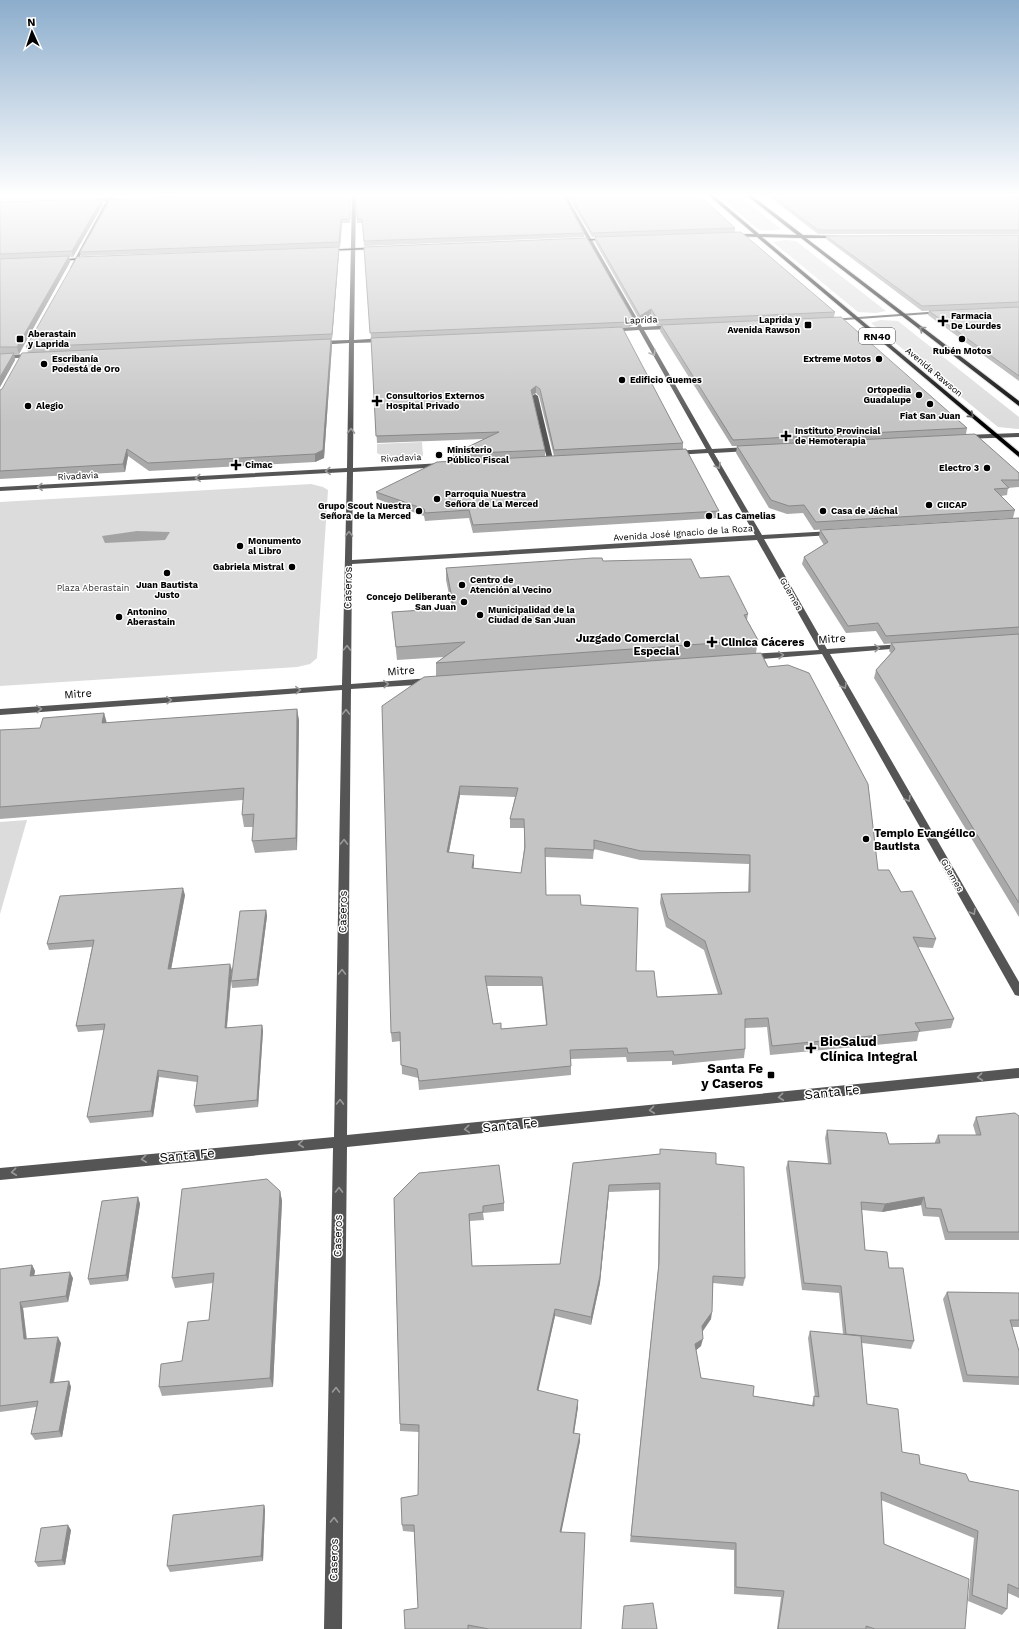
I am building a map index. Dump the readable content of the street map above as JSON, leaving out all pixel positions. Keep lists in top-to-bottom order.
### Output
{
  "streets": {
    "main road": ["RN40", "Avenida Rawson"],
    "street": [
      "Laprida",
      "Rivadavia",
      "Avenida José Ignacio de la Roza",
      "Caseros",
      "Güemes",
      "Mitre",
      "Santa Fe"
    ]
  },
  "crossings": [
    ["Laprida", "Güemes"],
    ["Rivadavia", "Caseros"],
    ["Avenida José Ignacio de la Roza", "Caseros"],
    ["Avenida José Ignacio de la Roza", "Güemes"],
    ["Caseros", "Mitre"],
    ["Caseros", "Santa Fe"],
    ["Güemes", "Mitre"]
  ],
  "one_way": [
    "Rivadavia",
    "Caseros",
    "Güemes",
    "Mitre",
    "Santa Fe"
  ],
  "parks": ["Plaza Aberastain"],
  "places": {
    "health": [
      "Farmacia De Lourdes",
      "Consultorios Externos Hospital Privado",
      "Instituto Provincial de Hemoterapia",
      "Cimac",
      "Clinica Cáceres",
      "BioSalud Clínica Integral"
    ],
    "transit": ["Laprida y Avenida Rawson", "Aberastain y Laprida", "Santa Fe y Caseros"],
    "other": [
      "Rubén Motos",
      "Extreme Motos",
      "Escribanía Podestá de Oro",
      "Edificio Guemes",
      "Ortopedia Guadalupe",
      "Fiat San Juan",
      "Alegio",
      "Ministerio Público Fiscal",
      "Electro 3",
      "Parroquia Nuestra Señora de La Merced",
      "CIICAP",
      "Grupo Scout Nuestra Señora de la Merced",
      "Casa de Jáchal",
      "Las Camelias",
      "Monumento al Libro",
      "Gabriela Mistral",
      "Juan Bautista Justo",
      "Centro de Atención al Vecino",
      "Concejo Deliberante San Juan",
      "Municipalidad de la Ciudad de San Juan",
      "Antonino Aberastain",
      "Juzgado Comercial Especial",
      "Templo Evangélico Bautista"
    ]
  },
  "north": "top"
}
